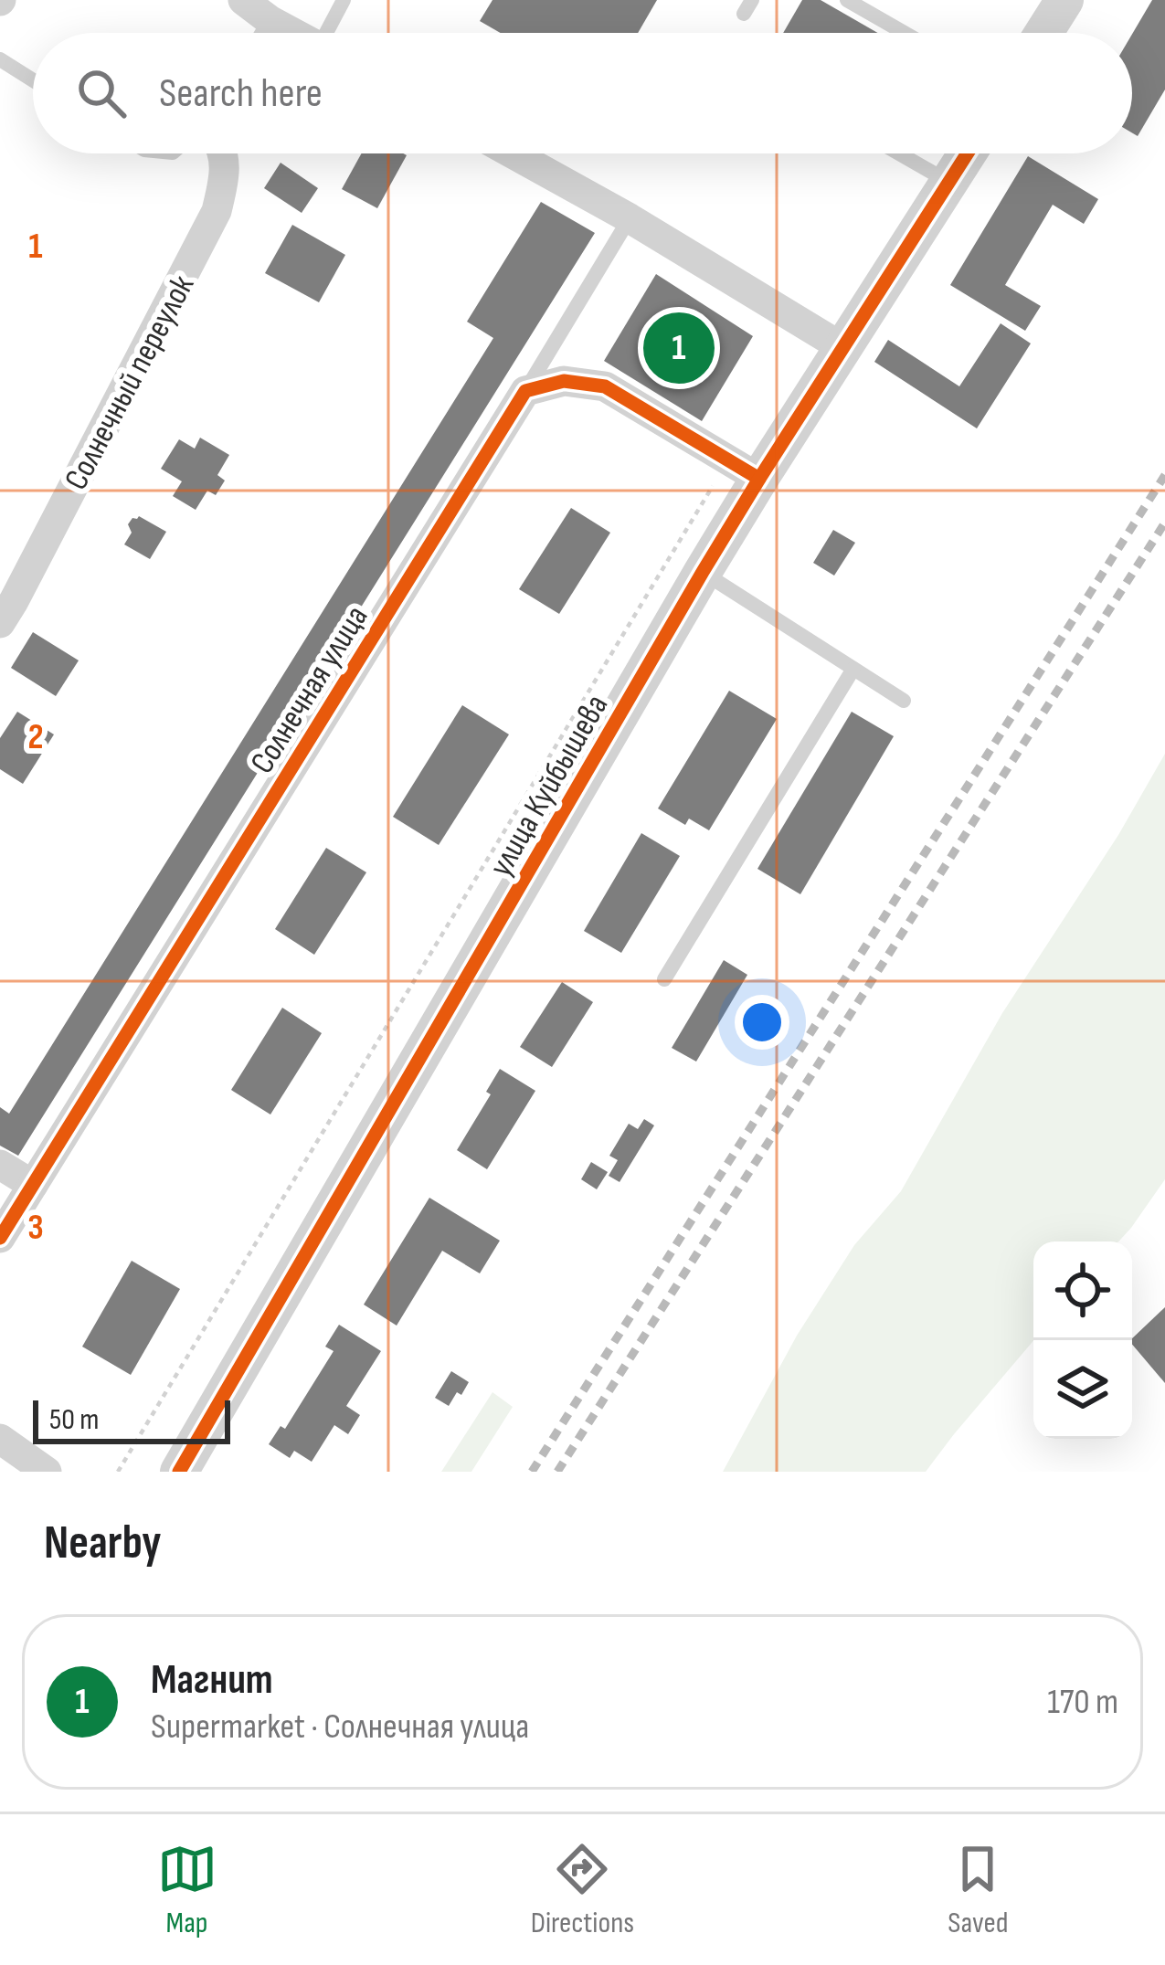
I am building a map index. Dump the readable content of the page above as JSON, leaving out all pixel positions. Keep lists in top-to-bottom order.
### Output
{
  "streets": {
    "street": ["Солнечный переулок", "Солнечная улица", "улица Куйбышева"]
  },
  "scale_bar": "50 m",
  "page": {
    "search": "Search here",
    "pins": "1",
    "scale": "50 m",
    "heading": "Nearby",
    "list": [
      {
        "mark": "1",
        "name": "Магнит",
        "note": "Supermarket · Солнечная улица",
        "value": "170 m"
      }
    ],
    "nav": ["Map", "Directions", "Saved"]
  },
  "grid": {
    "rows": ["1", "2", "3"]
  }
}
